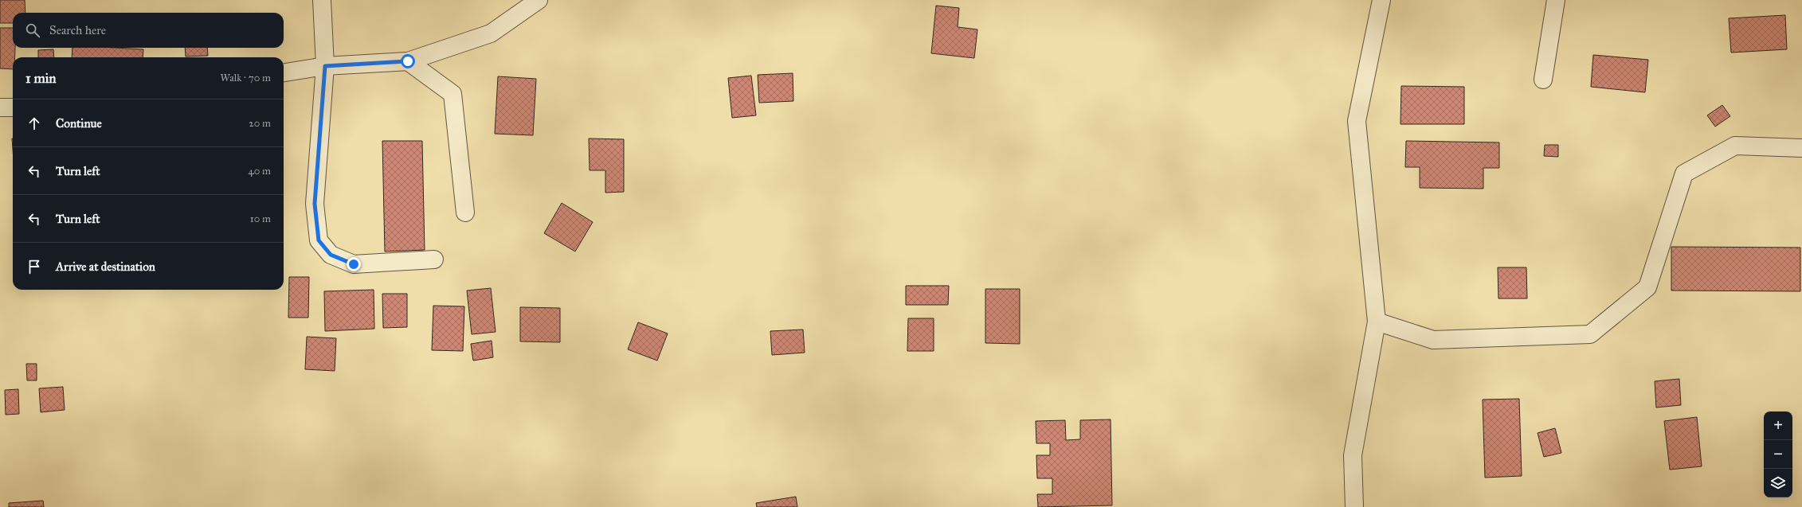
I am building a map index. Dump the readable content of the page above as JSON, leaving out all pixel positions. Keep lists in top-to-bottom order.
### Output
{
  "page": {
    "search": "Search here",
    "heading": ["1 min", "Walk · 70 m"],
    "list": [
      ["Continue", "20 m"],
      ["Turn left", "40 m"],
      ["Turn left", "10 m"],
      "Arrive at destination"
    ],
    "map_buttons": ["+", "−"]
  }
}
